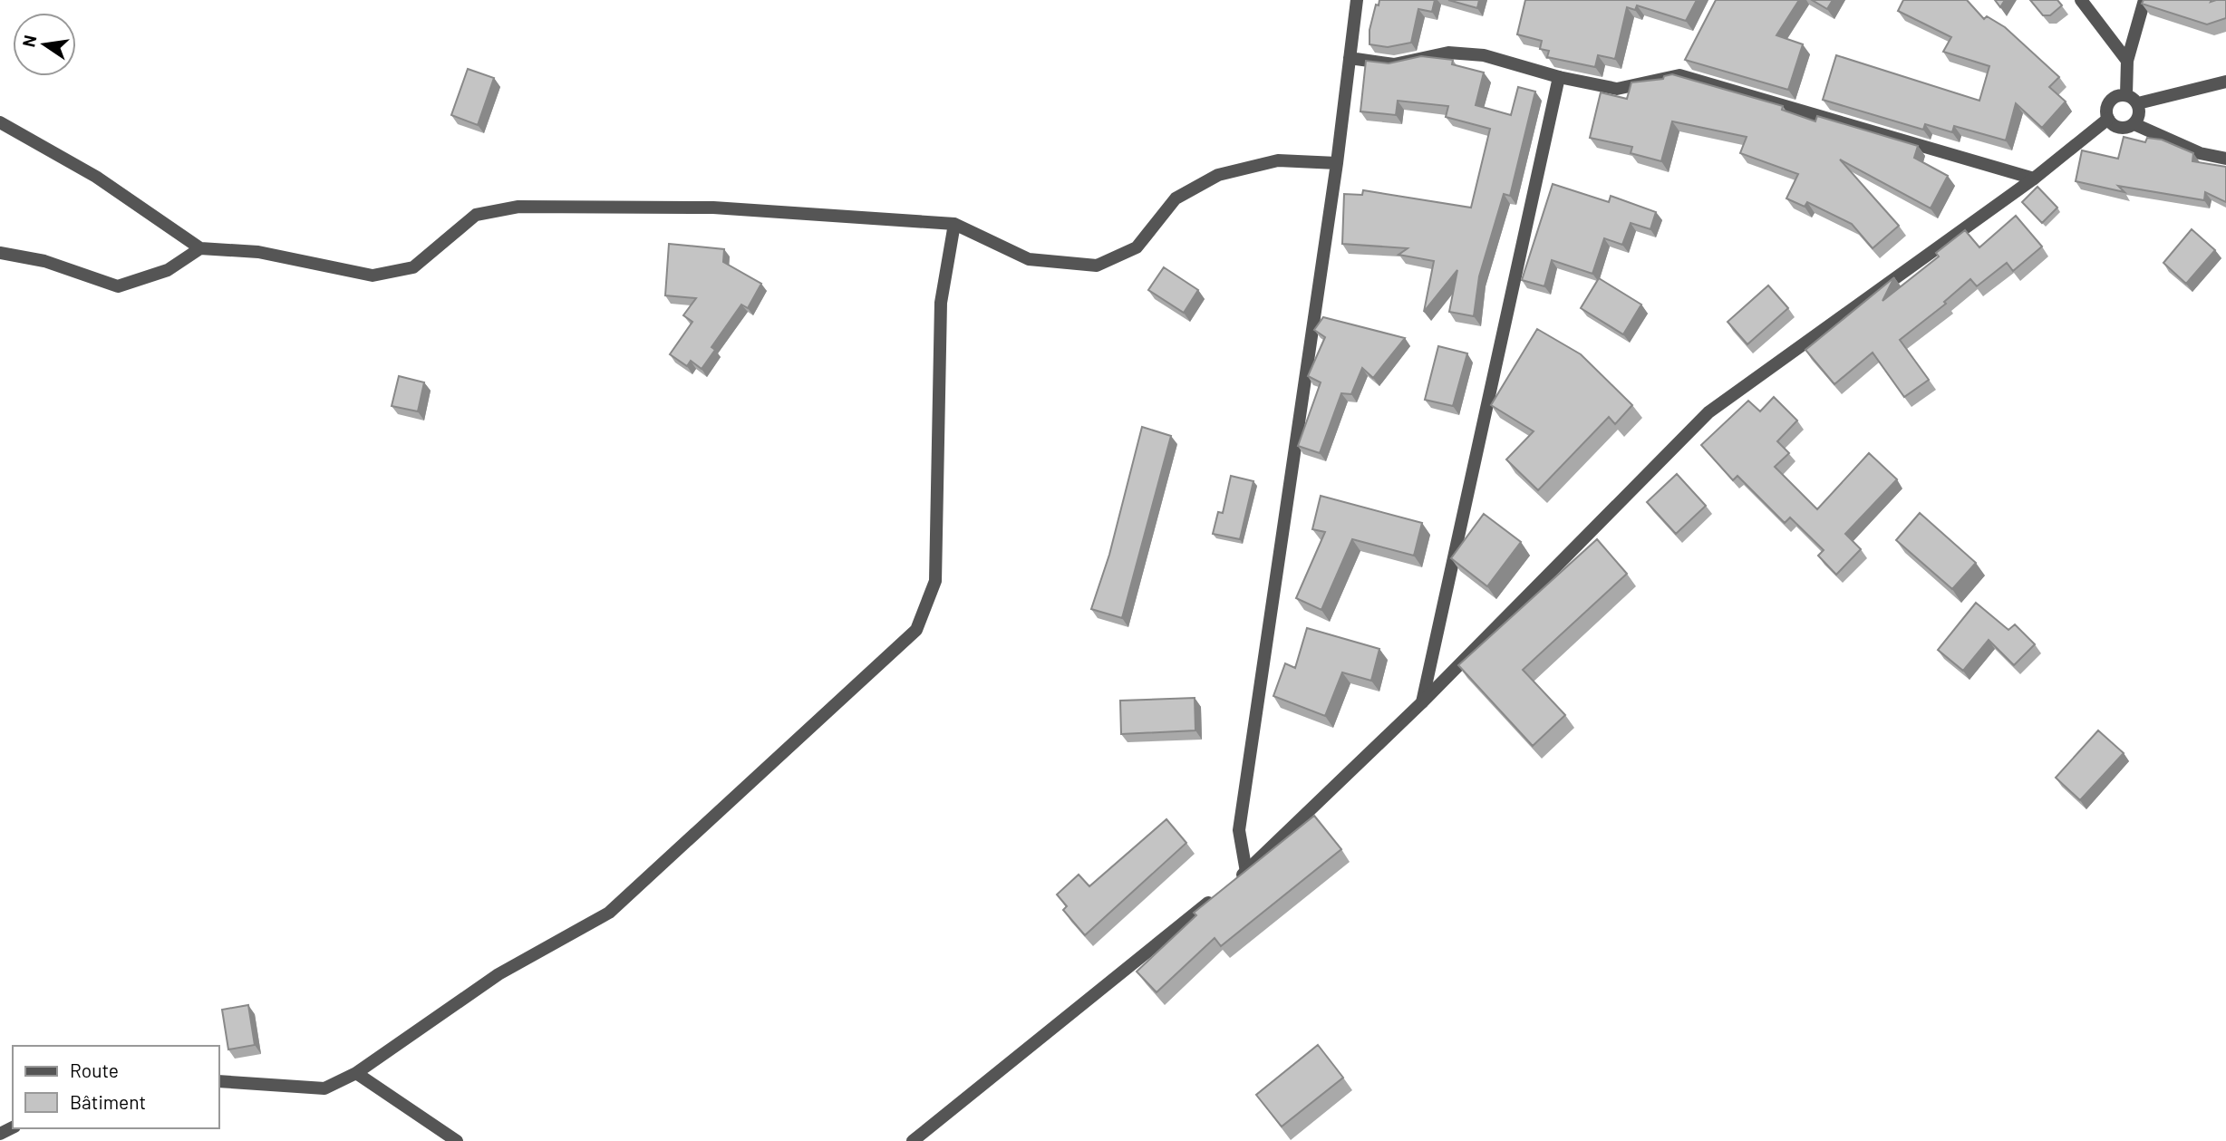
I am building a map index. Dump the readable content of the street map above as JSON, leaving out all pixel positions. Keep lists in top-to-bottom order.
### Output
{
  "legend": ["Route", "Bâtiment"],
  "north": "left"
}
